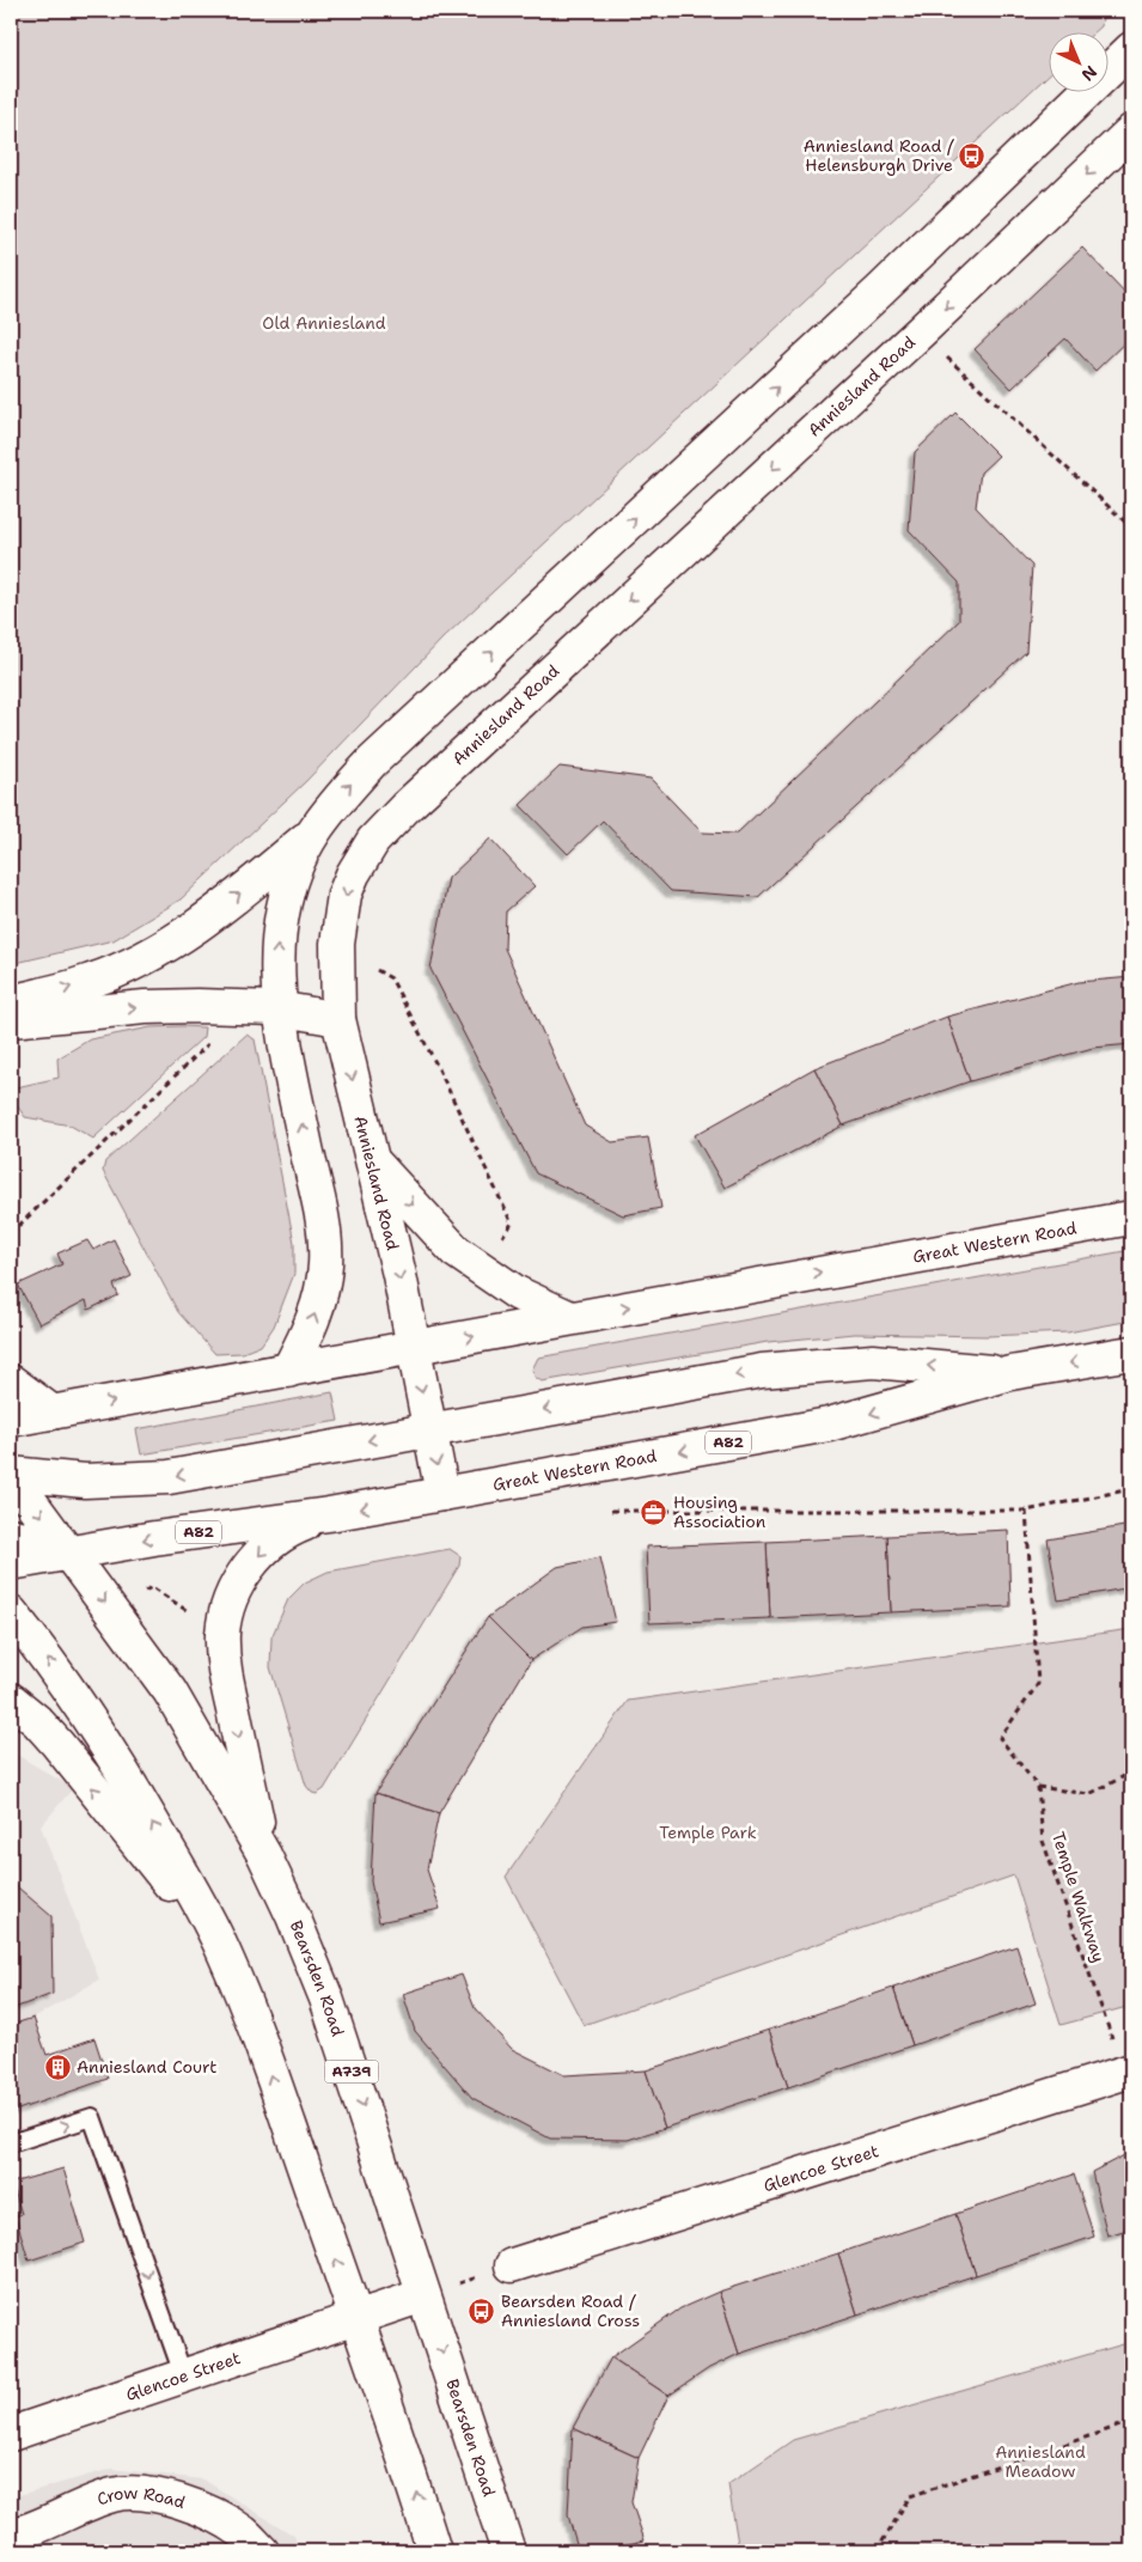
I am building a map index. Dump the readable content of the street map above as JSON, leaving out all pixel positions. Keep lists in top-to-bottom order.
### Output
{
  "streets": {
    "main road": [
      "Anniesland Road",
      "Great Western Road",
      "A82",
      "Bearsden Road",
      "A739",
      "Glencoe Street",
      "Crow Road"
    ],
    "path": ["Temple Walkway"]
  },
  "crossings": [
    ["Anniesland Road", "Great Western Road"],
    ["Great Western Road", "Bearsden Road"],
    ["Great Western Road", "A739"],
    ["Temple Walkway", "Glencoe Street"],
    ["Bearsden Road", "A739"],
    ["Bearsden Road", "Glencoe Street"]
  ],
  "parks": ["Old Anniesland", "Temple Park", "Anniesland Meadow"],
  "places": {
    "bus stop": ["Anniesland Road / Helensburgh Drive", "Bearsden Road / Anniesland Cross"],
    "office": ["Housing Association"],
    "building": ["Anniesland Court"]
  },
  "north": "bottom right"
}
